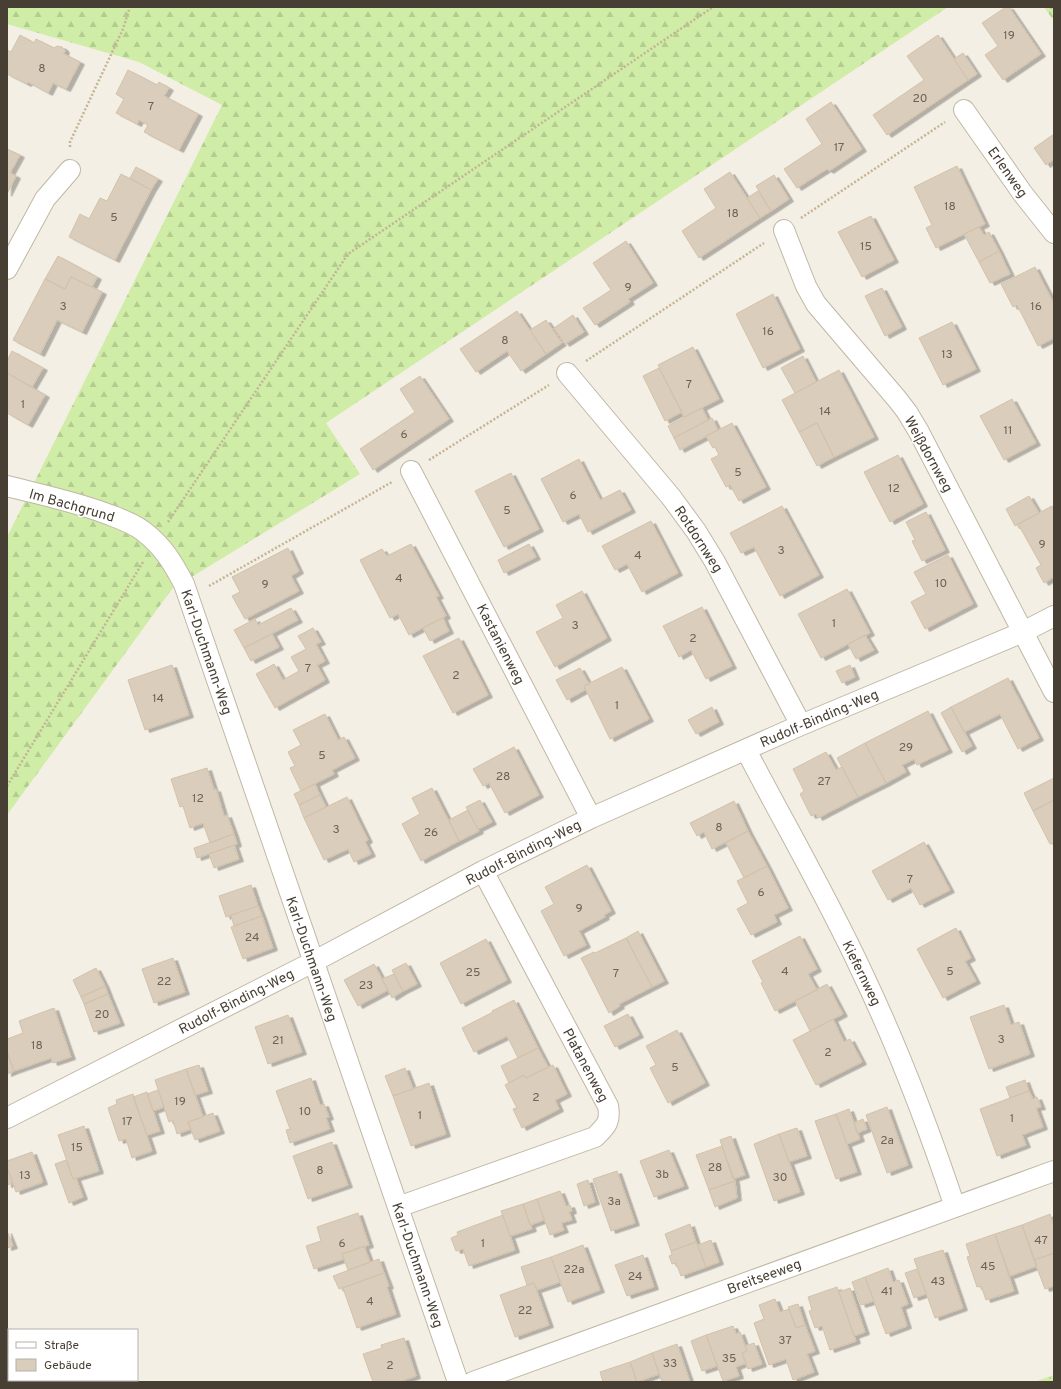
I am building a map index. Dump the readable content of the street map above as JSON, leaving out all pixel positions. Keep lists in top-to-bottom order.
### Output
{
  "streets": {
    "street": [
      "Erlenweg",
      "Weißdornweg",
      "Im Bachgrund",
      "Rotdornweg",
      "Kastanienweg",
      "Karl-Duchmann-Weg",
      "Rudolf-Binding-Weg",
      "Kiefernweg",
      "Platanenweg",
      "Breitseeweg"
    ]
  },
  "crossings": [
    ["Weißdornweg", "Rudolf-Binding-Weg"],
    ["Im Bachgrund", "Karl-Duchmann-Weg"],
    ["Rotdornweg", "Rudolf-Binding-Weg"],
    ["Kastanienweg", "Rudolf-Binding-Weg"],
    ["Karl-Duchmann-Weg", "Rudolf-Binding-Weg"],
    ["Karl-Duchmann-Weg", "Platanenweg"],
    ["Rudolf-Binding-Weg", "Kiefernweg"],
    ["Rudolf-Binding-Weg", "Platanenweg"],
    ["Kiefernweg", "Breitseeweg"]
  ],
  "house_numbers": [
    "19",
    "8",
    "20",
    "7",
    "17",
    "18",
    "18",
    "5",
    "15",
    "9",
    "3",
    "16",
    "16",
    "8",
    "13",
    "7",
    "1",
    "14",
    "11",
    "6",
    "5",
    "12",
    "6",
    "5",
    "9",
    "3",
    "4",
    "4",
    "10",
    "9",
    "1",
    "3",
    "2",
    "7",
    "2",
    "14",
    "1",
    "29",
    "5",
    "28",
    "27",
    "12",
    "8",
    "3",
    "26",
    "7",
    "6",
    "9",
    "24",
    "4",
    "5",
    "25",
    "7",
    "22",
    "23",
    "20",
    "3",
    "21",
    "18",
    "2",
    "5",
    "2",
    "19",
    "10",
    "1",
    "1",
    "17",
    "2a",
    "15",
    "28",
    "8",
    "3b",
    "13",
    "30",
    "3a",
    "47",
    "6",
    "1",
    "45",
    "22a",
    "24",
    "43",
    "41",
    "4",
    "22",
    "37",
    "35",
    "33",
    "2"
  ],
  "legend": ["Straße", "Gebäude"]
}
